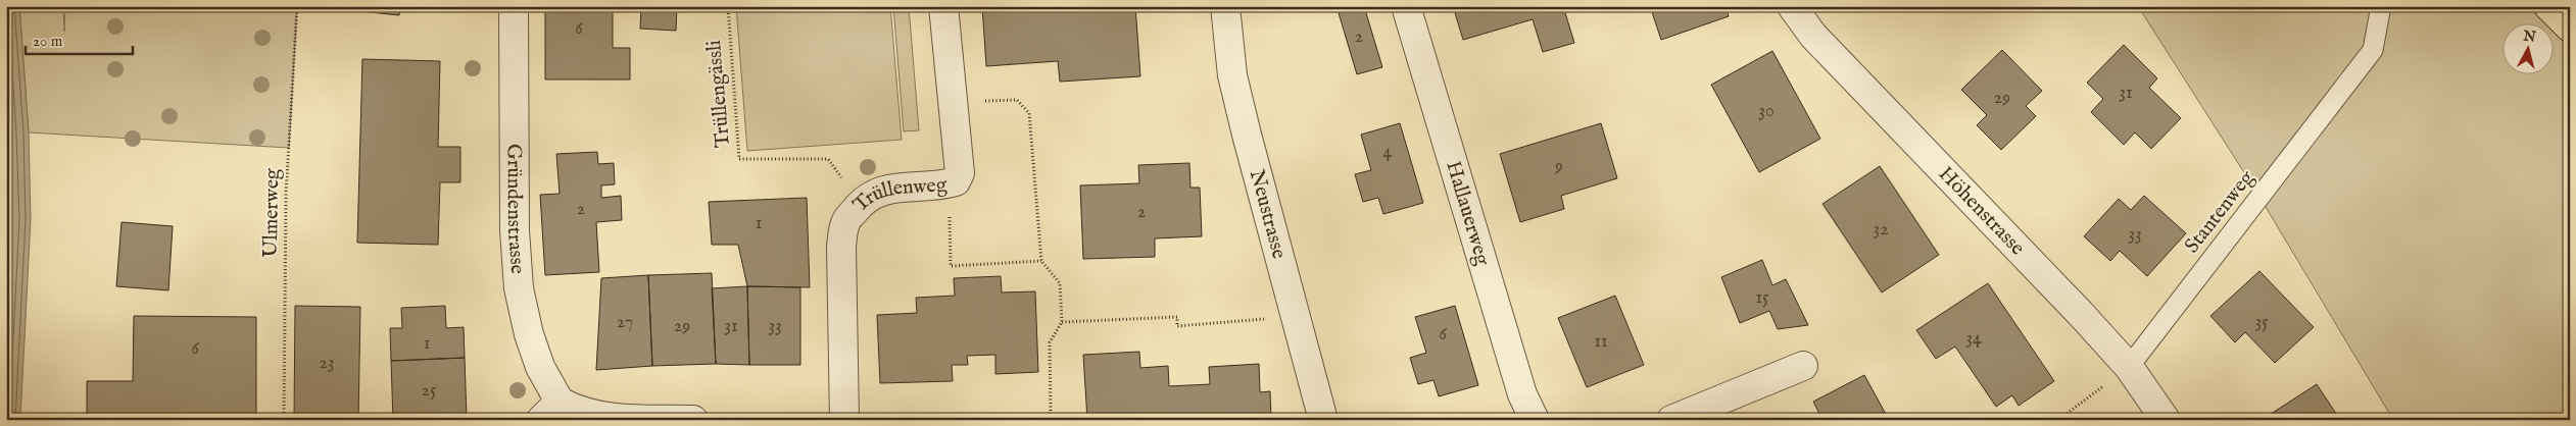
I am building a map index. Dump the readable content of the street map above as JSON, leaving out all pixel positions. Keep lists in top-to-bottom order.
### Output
{
  "streets": {
    "street": [
      "Trüllenweg",
      "Gründenstrasse",
      "Höhenstrasse",
      "Neustrasse",
      "Hallauerweg"
    ],
    "lane": ["Stantenweg"],
    "path": ["Trüllengässli", "Ulmerweg"]
  },
  "crossings": [
    ["Trüllengässli", "Trüllenweg"],
    ["Höhenstrasse", "Stantenweg"]
  ],
  "house_numbers": [
    "6",
    "2",
    "31",
    "29",
    "30",
    "4",
    "9",
    "2",
    "2",
    "1",
    "32",
    "33",
    "15",
    "27",
    "35",
    "29",
    "31",
    "33",
    "6",
    "34",
    "11",
    "1",
    "6",
    "23",
    "25"
  ],
  "scale_bar": "20 m",
  "north": "top"
}
